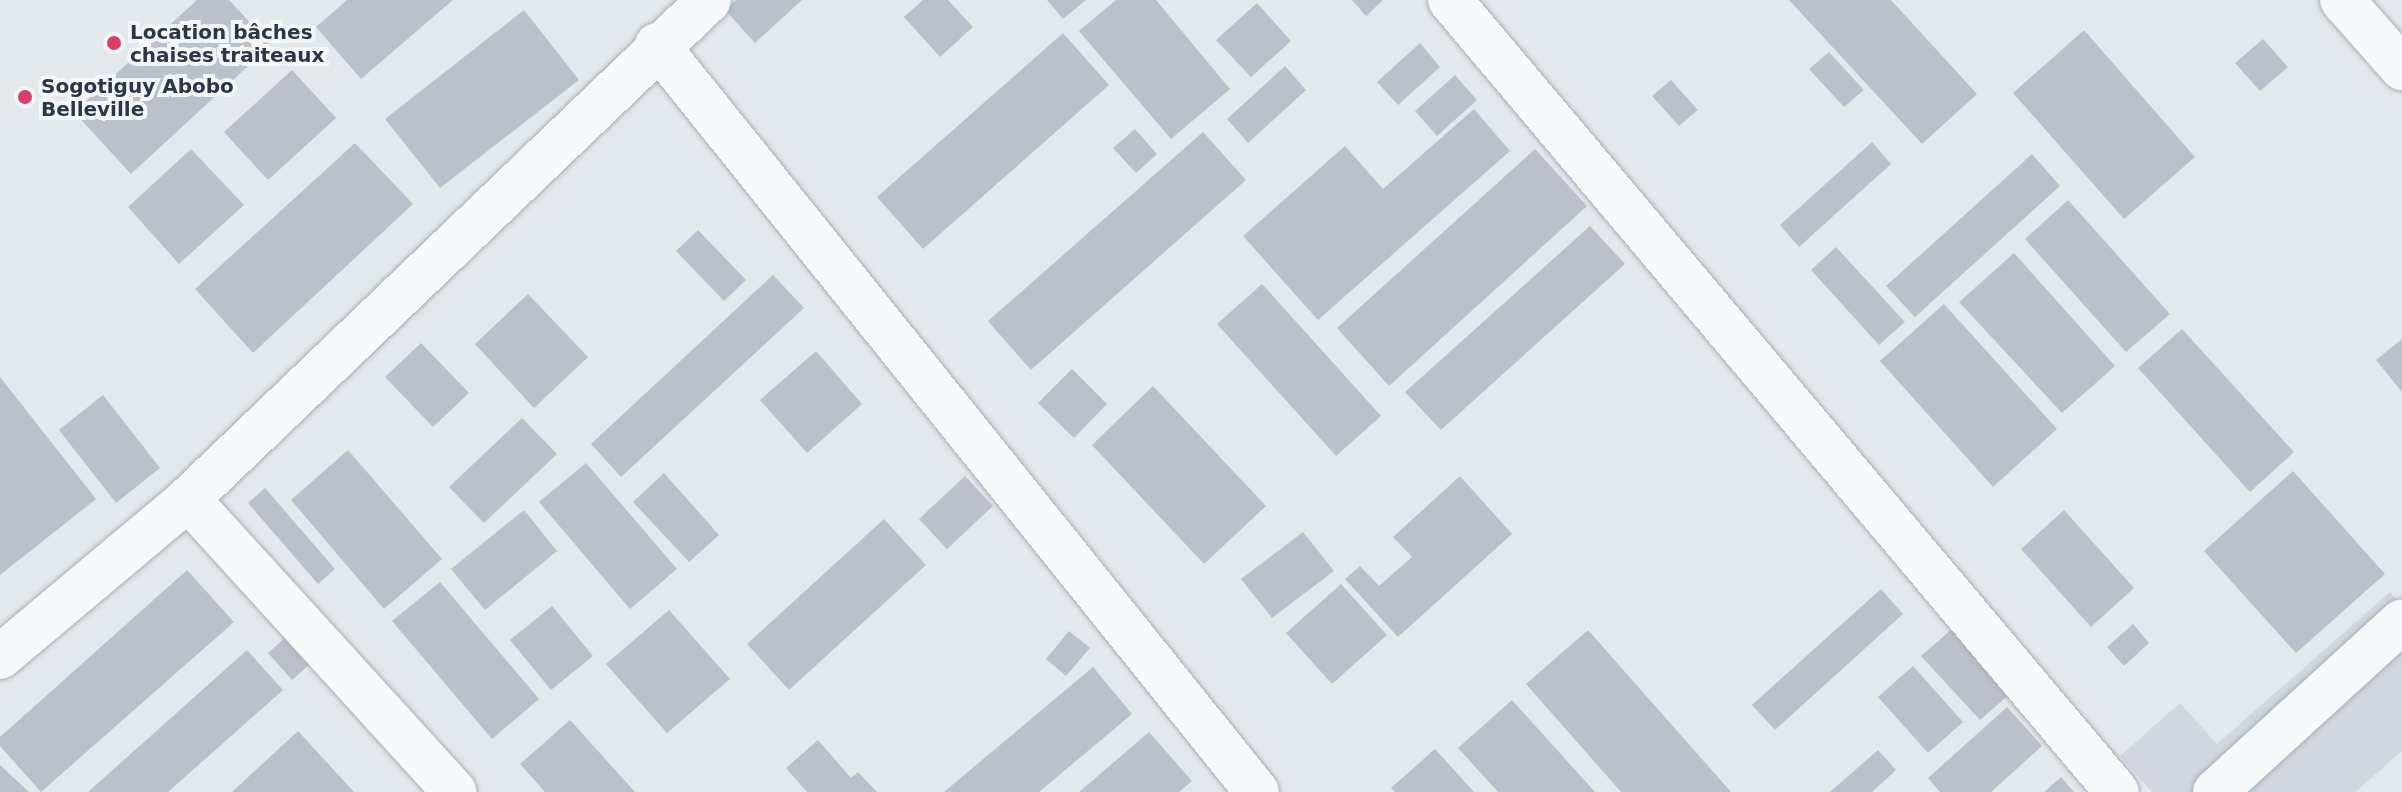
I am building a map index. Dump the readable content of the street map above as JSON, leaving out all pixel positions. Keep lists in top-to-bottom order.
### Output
{
  "places": ["Location bâches chaises traiteaux", "Sogotiguy Abobo Belleville"]
}
